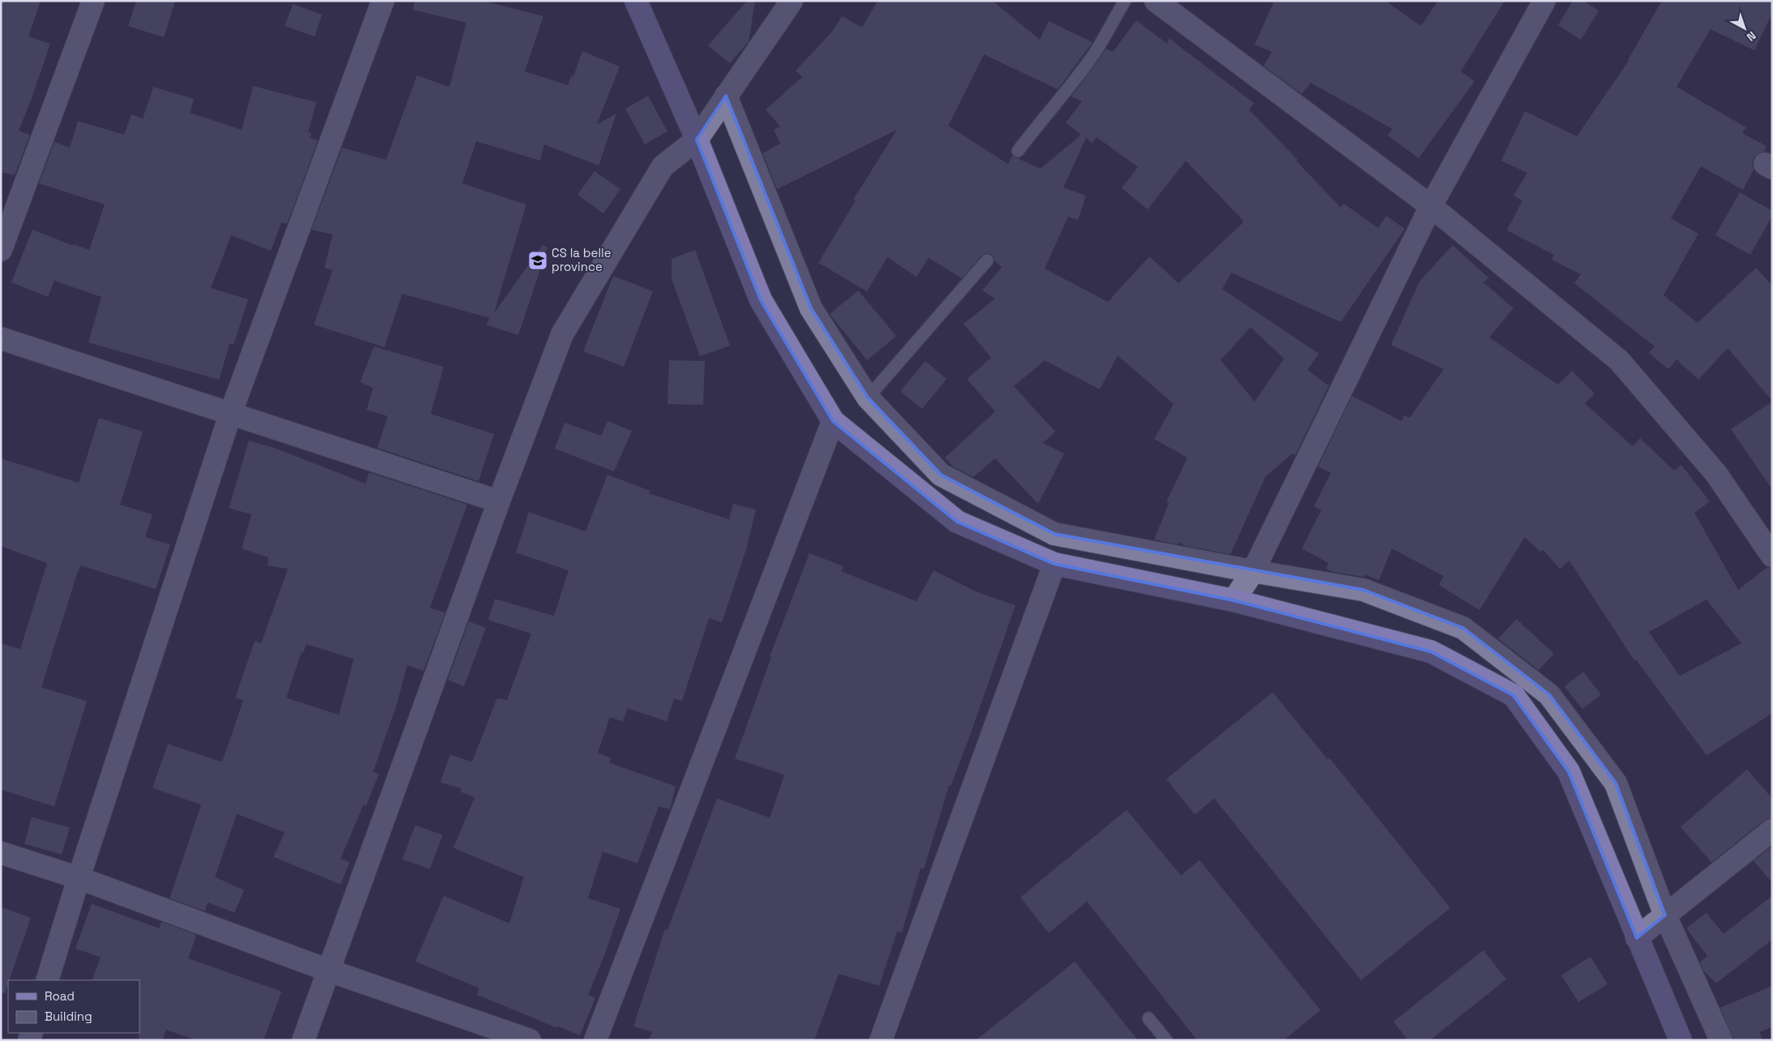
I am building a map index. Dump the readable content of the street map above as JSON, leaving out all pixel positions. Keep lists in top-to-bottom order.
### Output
{
  "places": {
    "school or university": ["CS la belle province"]
  },
  "legend": ["Road", "Building"],
  "north": "bottom right"
}
